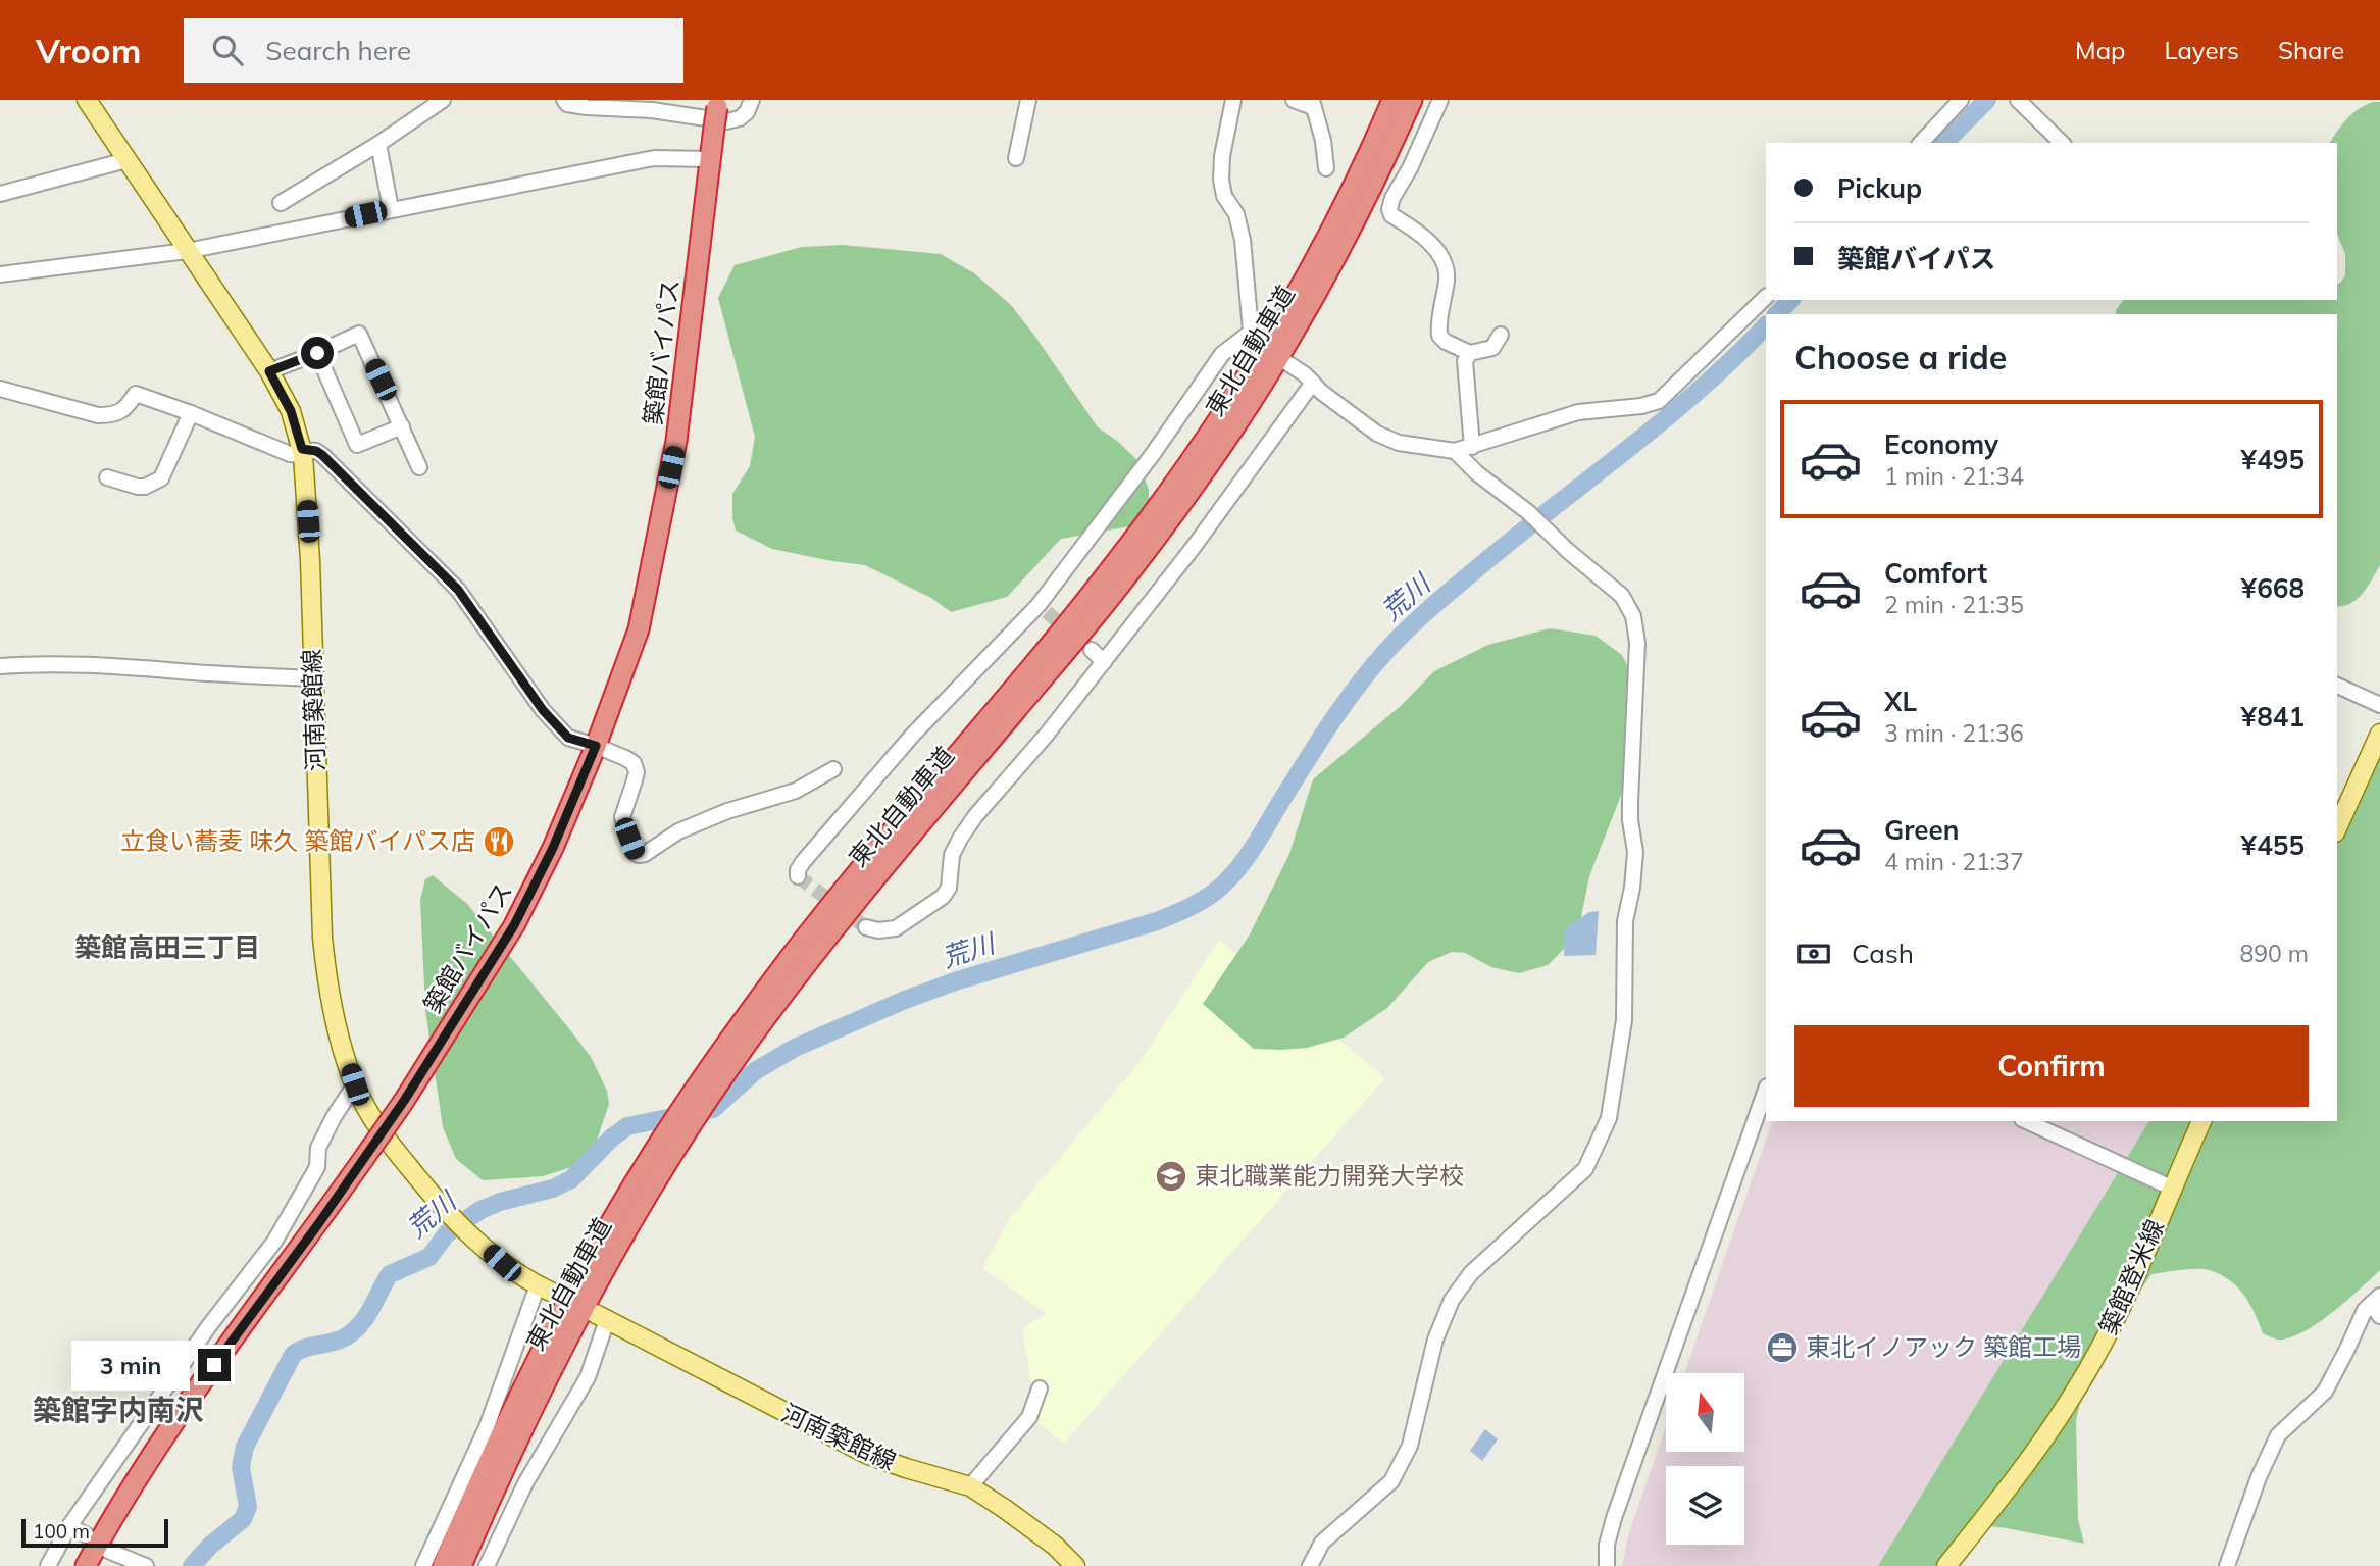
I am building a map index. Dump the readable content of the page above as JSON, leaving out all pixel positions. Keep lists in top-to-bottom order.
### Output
{
  "streets": {
    "highway": ["東北自動車道", "築館バイパス"],
    "main road": ["河南築館線", "築館登米線"]
  },
  "districts": ["築館高田三丁目", "築館字内南沢"],
  "water": ["荒川"],
  "places": {
    "restaurant": ["立食い蕎麦 味久 築館バイパス店"],
    "school or university": ["東北職業能力開発大学校"],
    "office": ["東北イノアック 築館工場"]
  },
  "scale_bar": "100 m",
  "north": "top",
  "page": {
    "header": "Vroom",
    "search": "Search here",
    "nav": ["Map", "Layers", "Share"],
    "banner": ["Pickup", "築館バイパス"],
    "heading": "Choose a ride",
    "list": [
      {
        "name": "Economy",
        "note": "1 min · 21:34",
        "value": "¥495"
      },
      {
        "name": "Comfort",
        "note": "2 min · 21:35",
        "value": "¥668"
      },
      {
        "name": "XL",
        "note": "3 min · 21:36",
        "value": "¥841"
      },
      {
        "name": "Green",
        "note": "4 min · 21:37",
        "value": "¥455"
      }
    ],
    "pay": ["Cash", "890 m"],
    "buttons": "Confirm",
    "bubble": "3 min",
    "scale": "100 m"
  }
}
